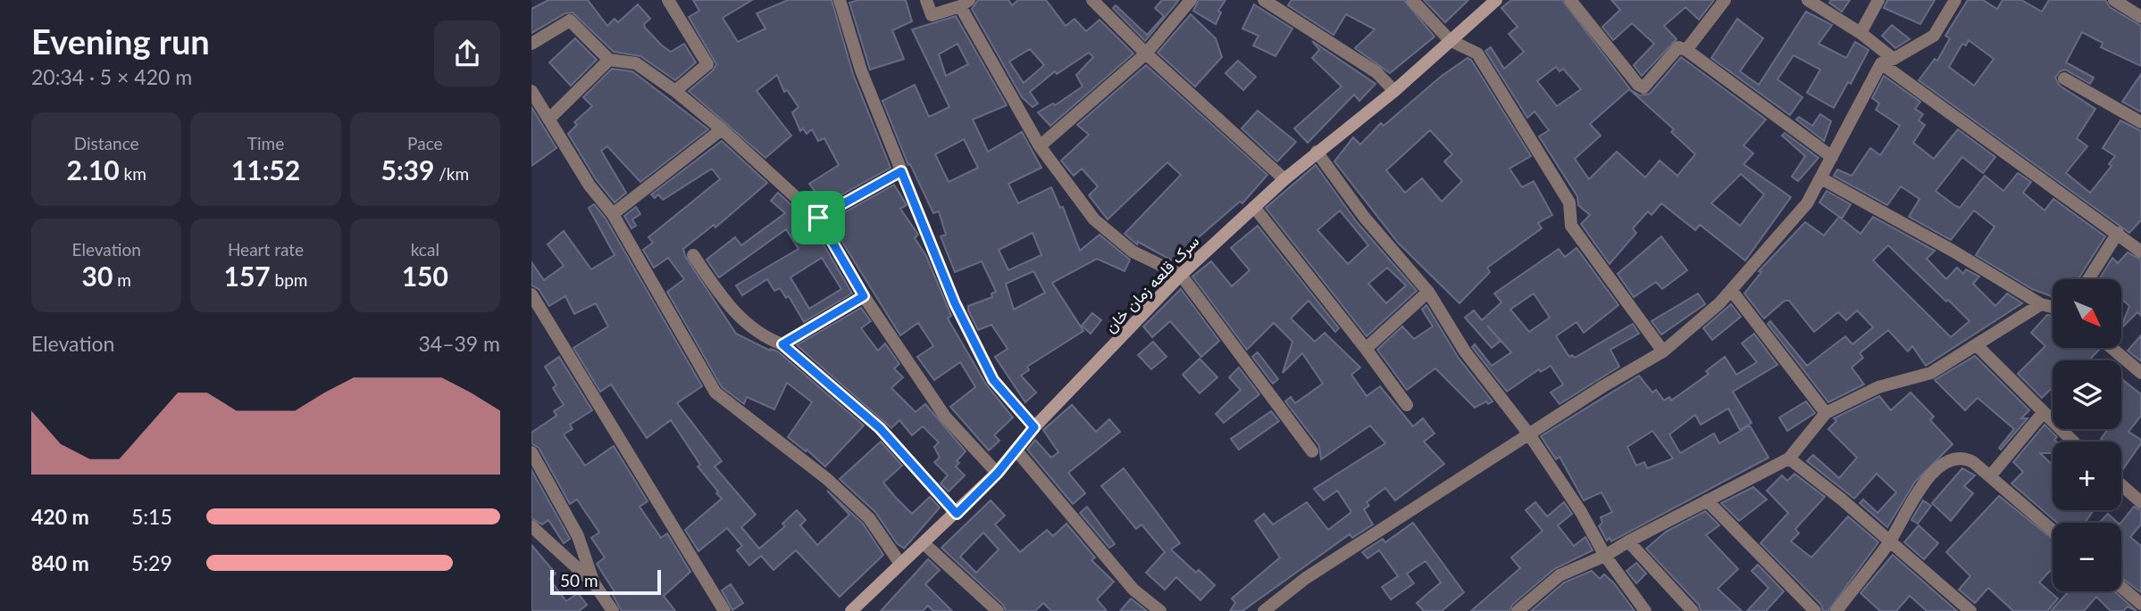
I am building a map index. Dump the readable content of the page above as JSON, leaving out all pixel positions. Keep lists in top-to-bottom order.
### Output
{
  "streets": {
    "street": ["سرک قلعه زمان خان"]
  },
  "scale_bar": "50 m",
  "north": "bottom right",
  "page": {
    "heading": ["Evening run", "20:34 · 5 × 420 m"],
    "stats": [
      ["Distance", "2.10 km"],
      ["Time", "11:52"],
      ["Pace", "5:39 /km"],
      ["Elevation", "30 m"],
      ["Heart rate", "157 bpm"],
      ["kcal", "150"]
    ],
    "map_buttons": ["+", "−"],
    "chart": ["Elevation", "34–39 m"],
    "list": [
      {
        "name": "420 m",
        "note": "5:15"
      },
      {
        "name": "840 m",
        "note": "5:29"
      }
    ],
    "scale": "50 m"
  }
}
